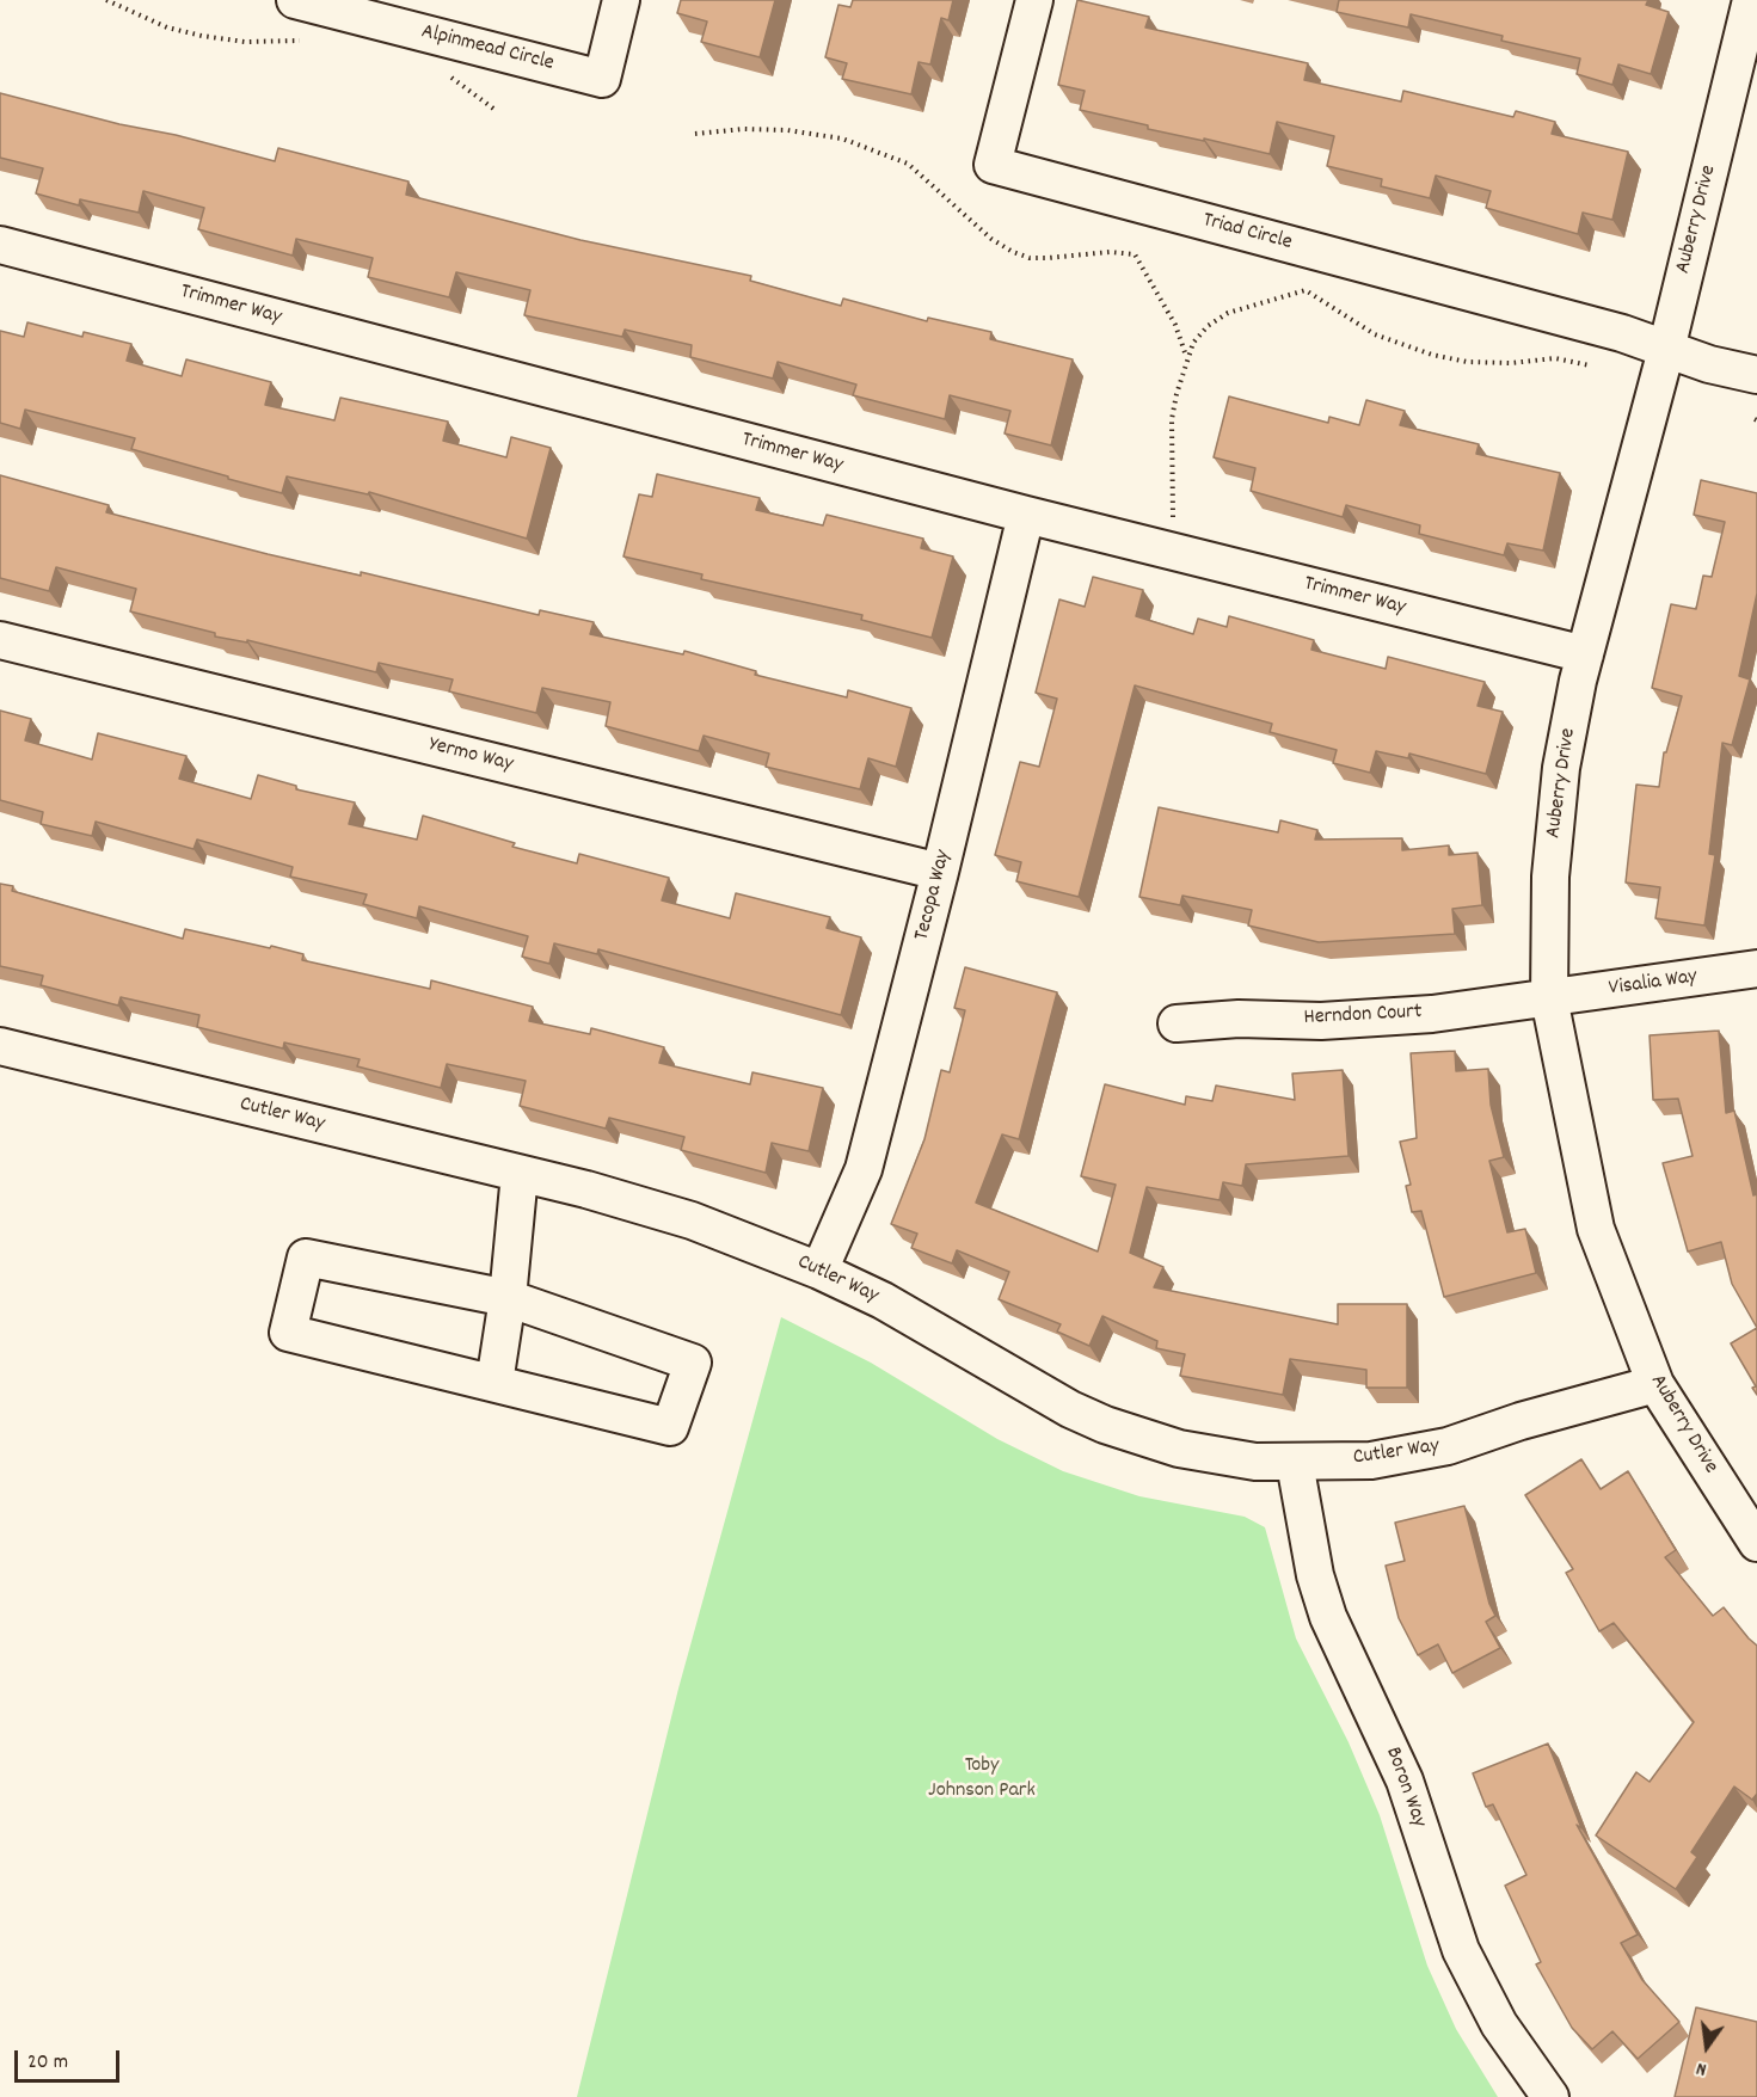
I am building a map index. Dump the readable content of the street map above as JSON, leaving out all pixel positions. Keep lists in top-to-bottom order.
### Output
{
  "streets": {
    "street": [
      "Alpinmead Circle",
      "Auberry Drive",
      "Triad Circle",
      "Trimmer Way",
      "Yermo Way",
      "Tecopa Way",
      "Visalia Way",
      "Herndon Court",
      "Cutler Way",
      "Boron Way"
    ]
  },
  "crossings": [
    ["Auberry Drive", "Triad Circle"],
    ["Auberry Drive", "Trimmer Way"],
    ["Auberry Drive", "Visalia Way"],
    ["Auberry Drive", "Herndon Court"],
    ["Auberry Drive", "Cutler Way"],
    ["Trimmer Way", "Tecopa Way"],
    ["Yermo Way", "Tecopa Way"],
    ["Tecopa Way", "Cutler Way"],
    ["Visalia Way", "Herndon Court"],
    ["Cutler Way", "Boron Way"]
  ],
  "parks": ["Toby Johnson Park"],
  "scale_bar": "20 m",
  "north": "bottom"
}
